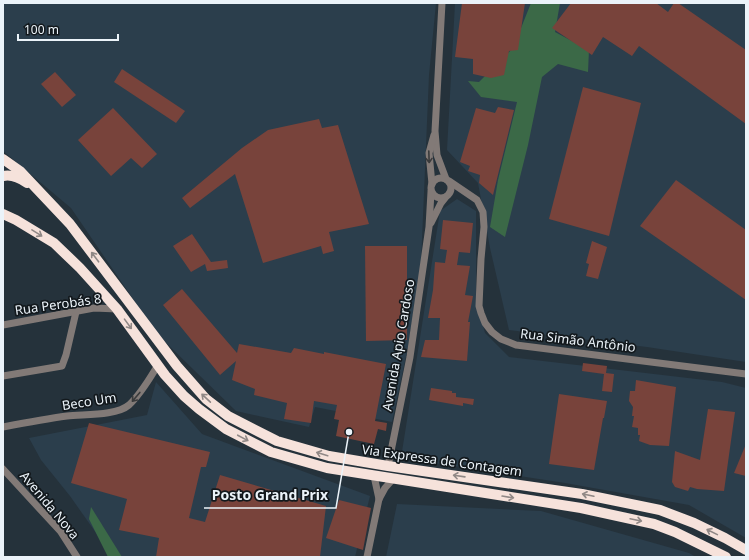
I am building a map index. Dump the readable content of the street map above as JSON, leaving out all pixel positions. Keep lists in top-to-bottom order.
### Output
{
  "streets": {
    "highway": ["Via Expressa de Contagem"],
    "street": [
      "Rua Perobás 8",
      "Rua Simão Antônio",
      "Avenida Apio Cardoso",
      "Beco Um",
      "Avenida Nova"
    ]
  },
  "crossings": [
    ["Rua Perobás 8", "Via Expressa de Contagem"],
    ["Rua Simão Antônio", "Avenida Apio Cardoso"],
    ["Avenida Apio Cardoso", "Via Expressa de Contagem"],
    ["Beco Um", "Via Expressa de Contagem"]
  ],
  "one_way": ["Beco Um"],
  "places": ["Posto Grand Prix"],
  "scale_bar": "100 m"
}
